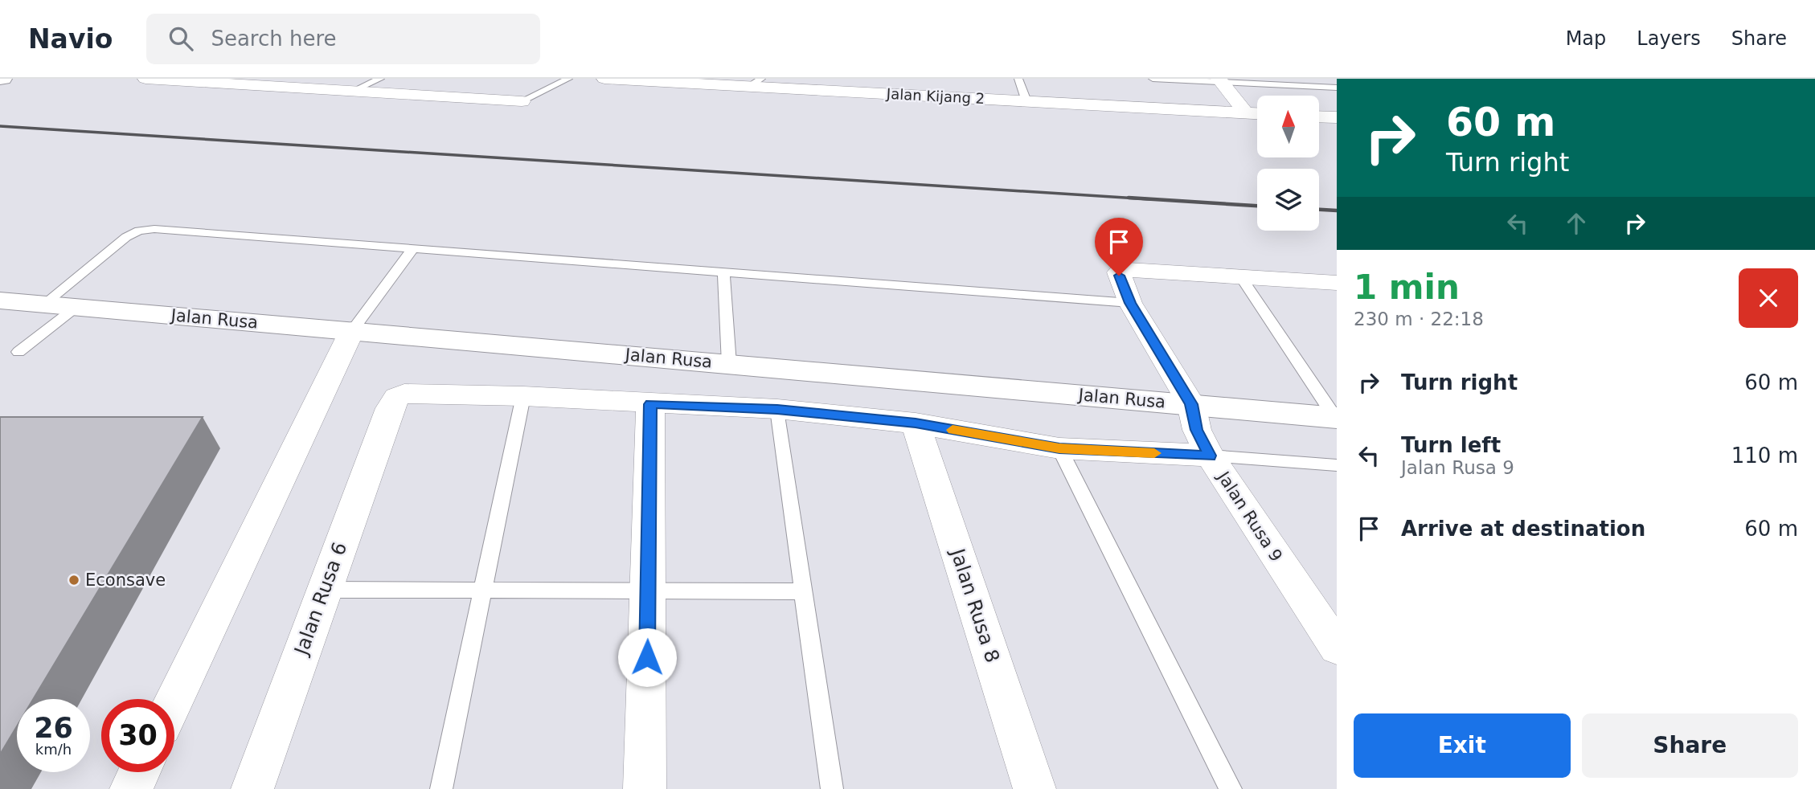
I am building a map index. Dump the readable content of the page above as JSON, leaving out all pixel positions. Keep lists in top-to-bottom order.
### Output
{
  "streets": {
    "street": [
      "Jalan Kijang 2",
      "Jalan Rusa",
      "Jalan Rusa 9",
      "Jalan Rusa 6",
      "Jalan Rusa 8"
    ]
  },
  "crossings": [
    ["Jalan Rusa", "Jalan Rusa 9"]
  ],
  "places": ["Econsave"],
  "north": "top",
  "page": {
    "header": "Navio",
    "search": "Search here",
    "nav": ["Map", "Layers", "Share"],
    "turn": ["60 m", "Turn right"],
    "heading": ["1 min", "230 m · 22:18"],
    "list": [
      {
        "name": "Turn right",
        "value": "60 m"
      },
      {
        "name": "Turn left",
        "note": "Jalan Rusa 9",
        "value": "110 m"
      },
      {
        "name": "Arrive at destination",
        "value": "60 m"
      }
    ],
    "speed": "26 km/h",
    "limit": "30",
    "buttons": ["Exit", "Share"]
  }
}
